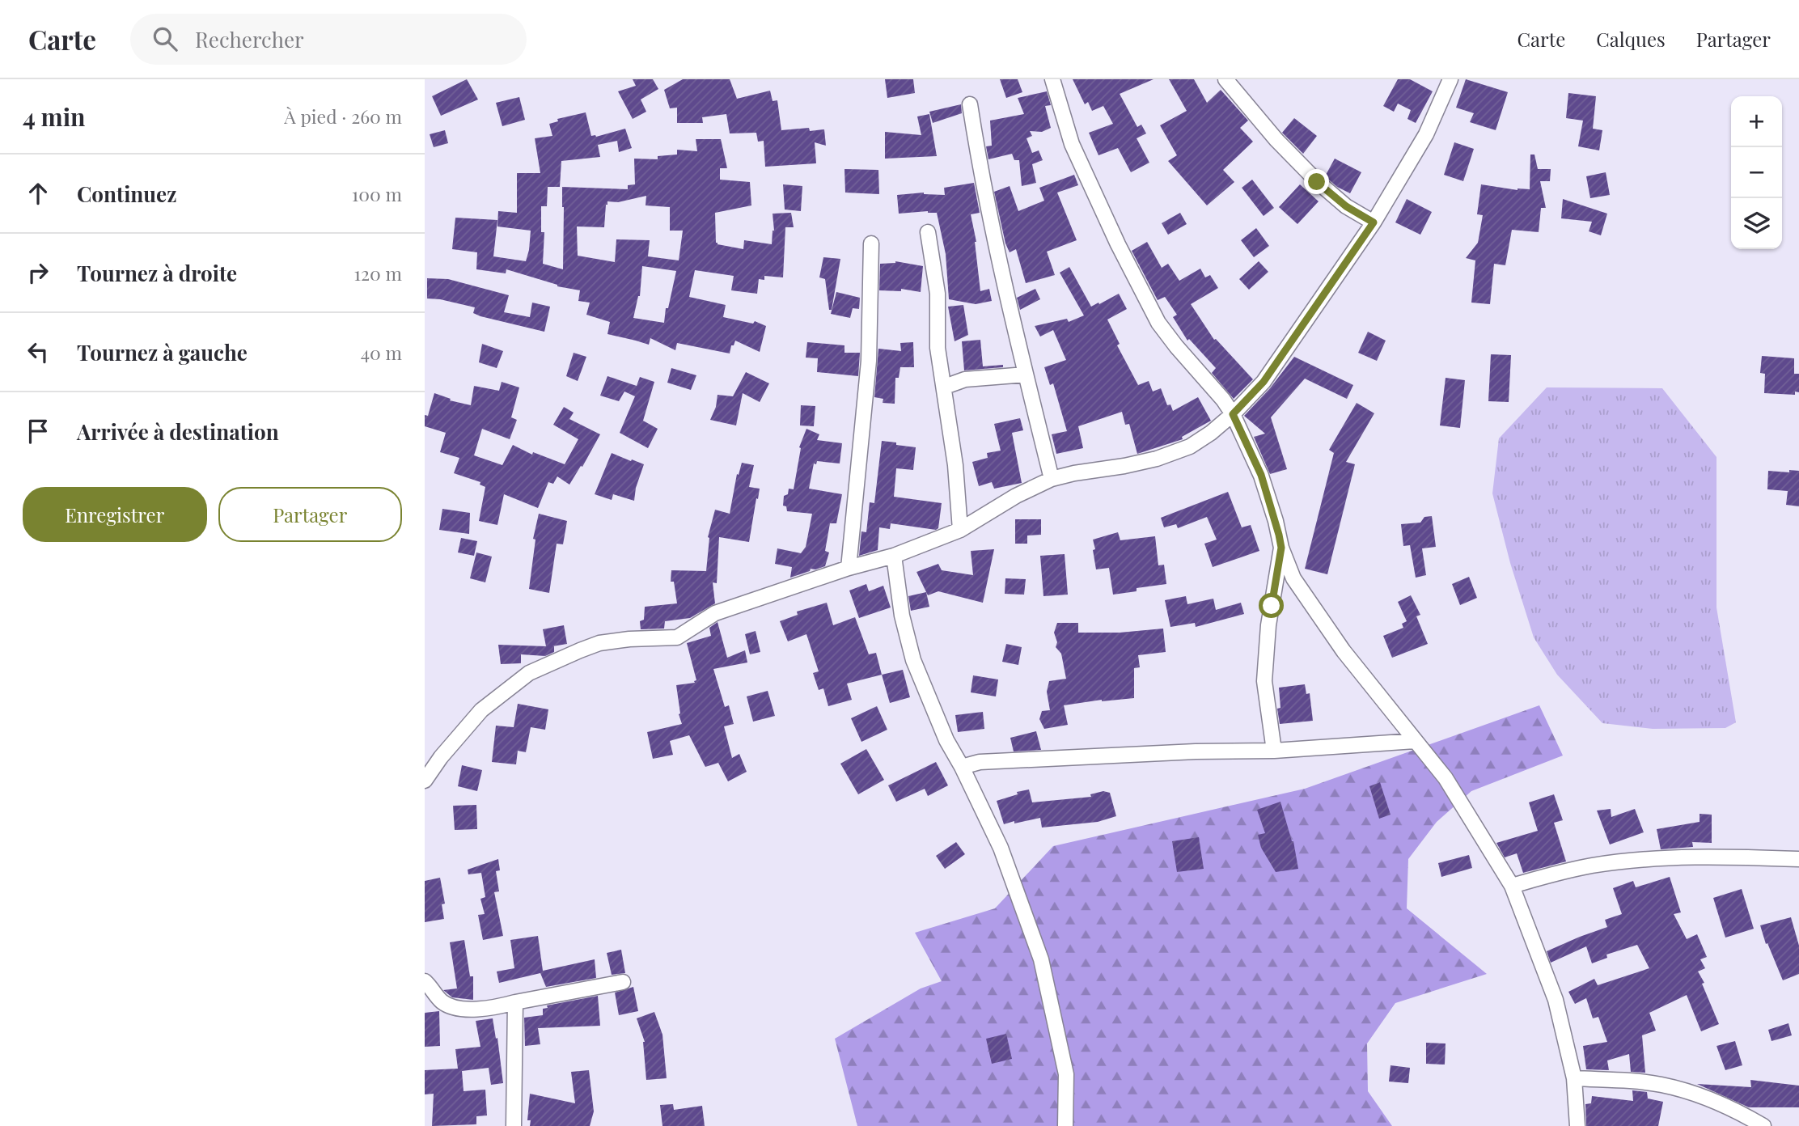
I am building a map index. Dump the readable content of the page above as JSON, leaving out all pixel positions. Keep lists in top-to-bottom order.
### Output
{
  "page": {
    "header": "Carte",
    "search": "Rechercher",
    "nav": ["Carte", "Calques", "Partager"],
    "heading": ["4 min", "À pied · 260 m"],
    "map_buttons": ["+", "−"],
    "list": [
      ["Continuez", "100 m"],
      ["Tournez à droite", "120 m"],
      ["Tournez à gauche", "40 m"],
      "Arrivée à destination"
    ],
    "buttons": ["Enregistrer", "Partager"]
  }
}
